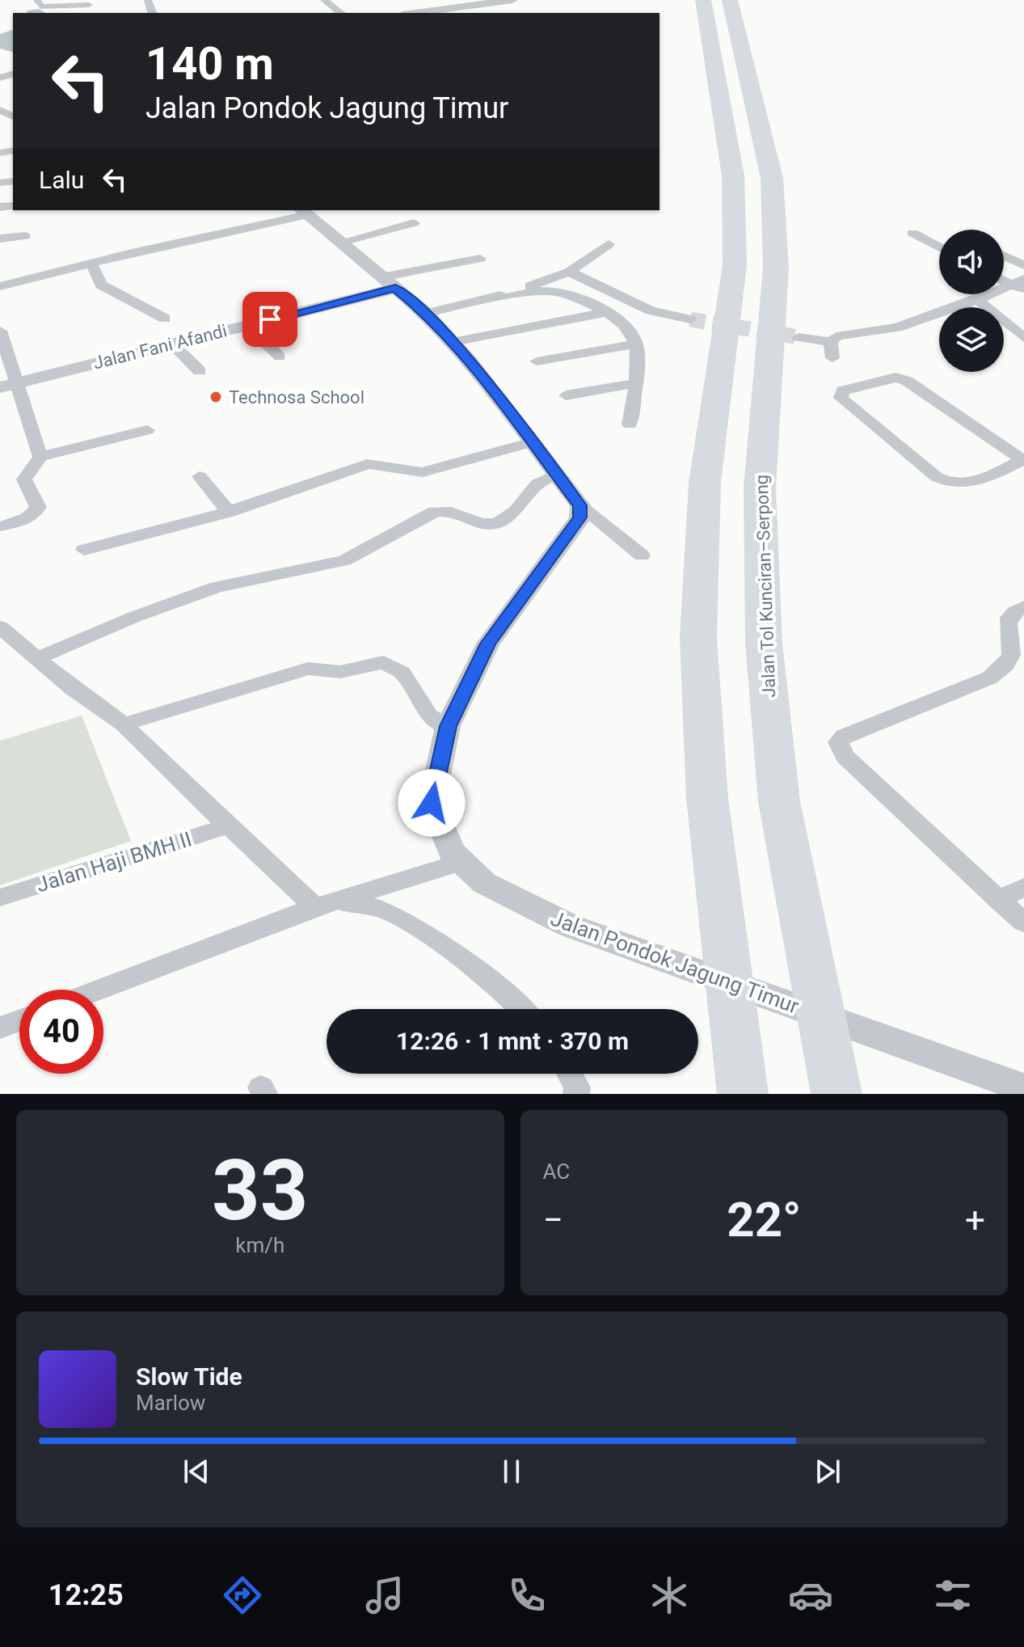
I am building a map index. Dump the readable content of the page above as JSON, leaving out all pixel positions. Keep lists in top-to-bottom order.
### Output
{
  "streets": {
    "highway": ["Jalan Tol Kunciran–Serpong"],
    "street": ["Jalan Fani Afandi", "Jalan Haji BMH II", "Jalan Pondok Jagung Timur"]
  },
  "places": ["Technosa School"],
  "page": {
    "turn": ["140 m", "Jalan Pondok Jagung Timur"],
    "then": "Lalu",
    "limit": "40",
    "trip": "12:26 · 1 mnt · 370 m",
    "tile": [
      ["33", "km/h"],
      "AC"
    ],
    "heat": ["−", "22°", "+"],
    "song": ["Slow Tide", "Marlow"],
    "tabs": "12:25"
  }
}
